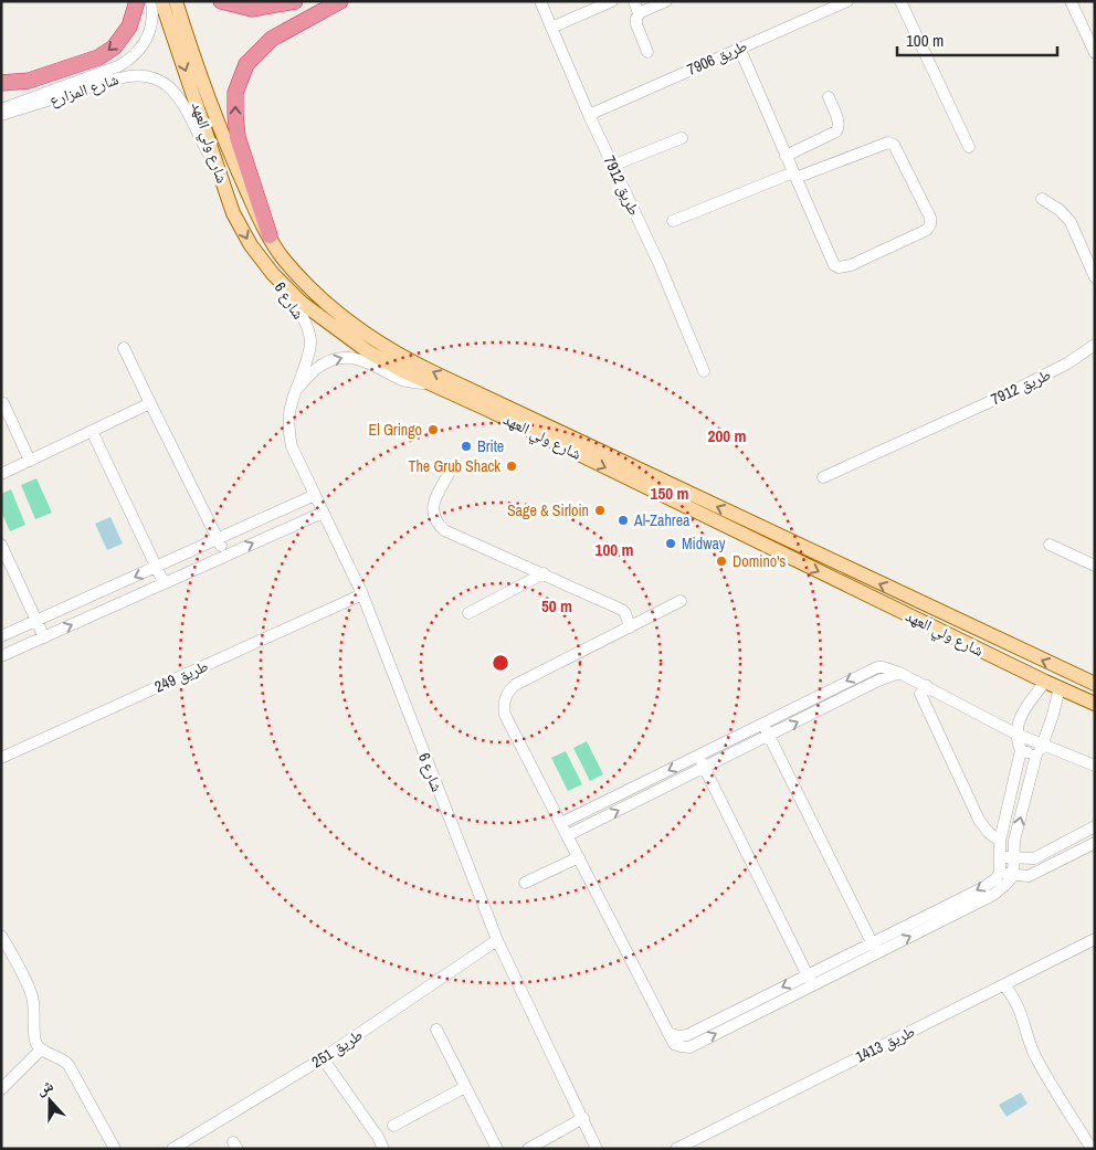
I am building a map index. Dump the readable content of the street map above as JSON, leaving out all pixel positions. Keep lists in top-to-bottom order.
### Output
{
  "streets": {
    "main road": ["شارع ولي العهد"],
    "street": [
      "طريق 7906",
      "شارع المزارع",
      "طريق 7912",
      "شارع 6",
      "طريق 249",
      "طريق 1413",
      "طريق 251"
    ]
  },
  "crossings": [
    ["طريق 7906", "طريق 7912"],
    ["شارع المزارع", "شارع ولي العهد"],
    ["شارع ولي العهد", "شارع 6"],
    ["شارع 6", "طريق 249"],
    ["شارع 6", "طريق 251"]
  ],
  "places": [
    "El Gringo",
    "Brite",
    "The Grub Shack",
    "Sage & Sirloin",
    "Al-Zahrea",
    "Midway",
    "Domino's"
  ],
  "scale_bar": "100 m",
  "north": "top",
  "rings": [
    "200 m",
    "150 m",
    "100 m",
    "50 m"
  ]
}
